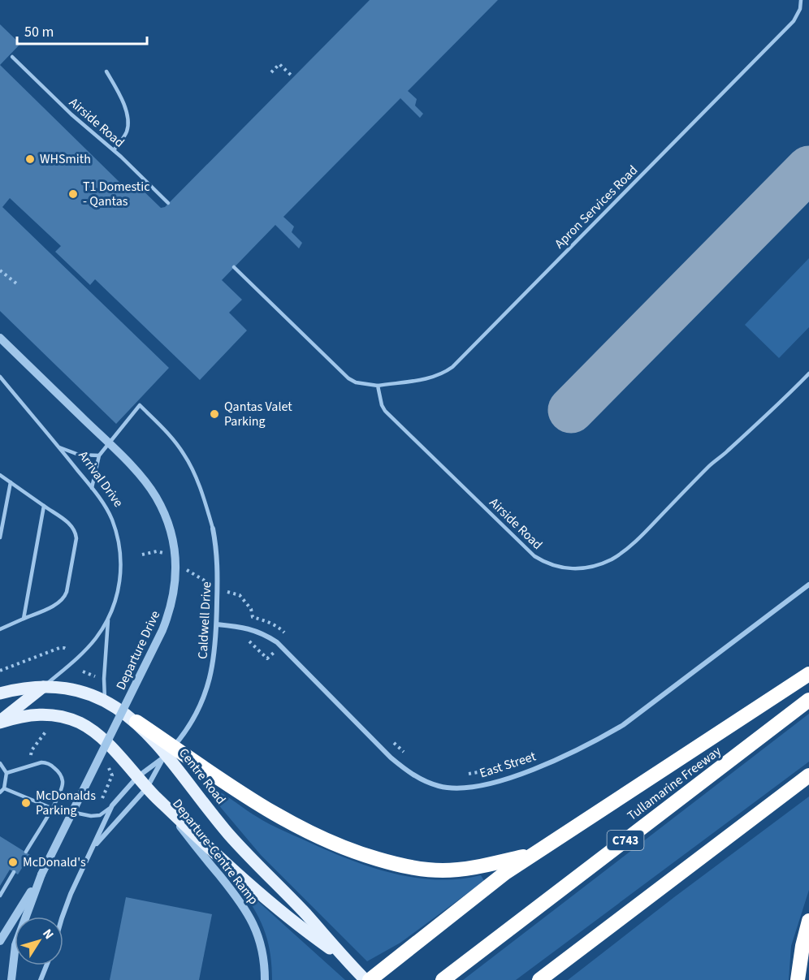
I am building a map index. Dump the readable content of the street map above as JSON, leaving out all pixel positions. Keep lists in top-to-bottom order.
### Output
{
  "streets": {
    "highway": ["Tullamarine Freeway", "C743"],
    "main road": ["Arrival Drive", "Centre Road"],
    "street": [
      "Caldwell Drive",
      "Departure Drive",
      "East Street",
      "Departure-Centre Ramp"
    ],
    "lane": ["Airside Road", "Apron Services Road"]
  },
  "crossings": [
    ["Airside Road", "Apron Services Road"],
    ["Arrival Drive", "Caldwell Drive"],
    ["Arrival Drive", "Centre Road"],
    ["Caldwell Drive", "East Street"],
    ["Caldwell Drive", "Centre Road"],
    ["Caldwell Drive", "Departure-Centre Ramp"],
    ["Centre Road", "Departure-Centre Ramp"]
  ],
  "places": [
    "WHSmith",
    "T1 Domestic - Qantas",
    "Qantas Valet Parking",
    "McDonalds Parking",
    "McDonald's"
  ],
  "scale_bar": "50 m",
  "north": "top right"
}
